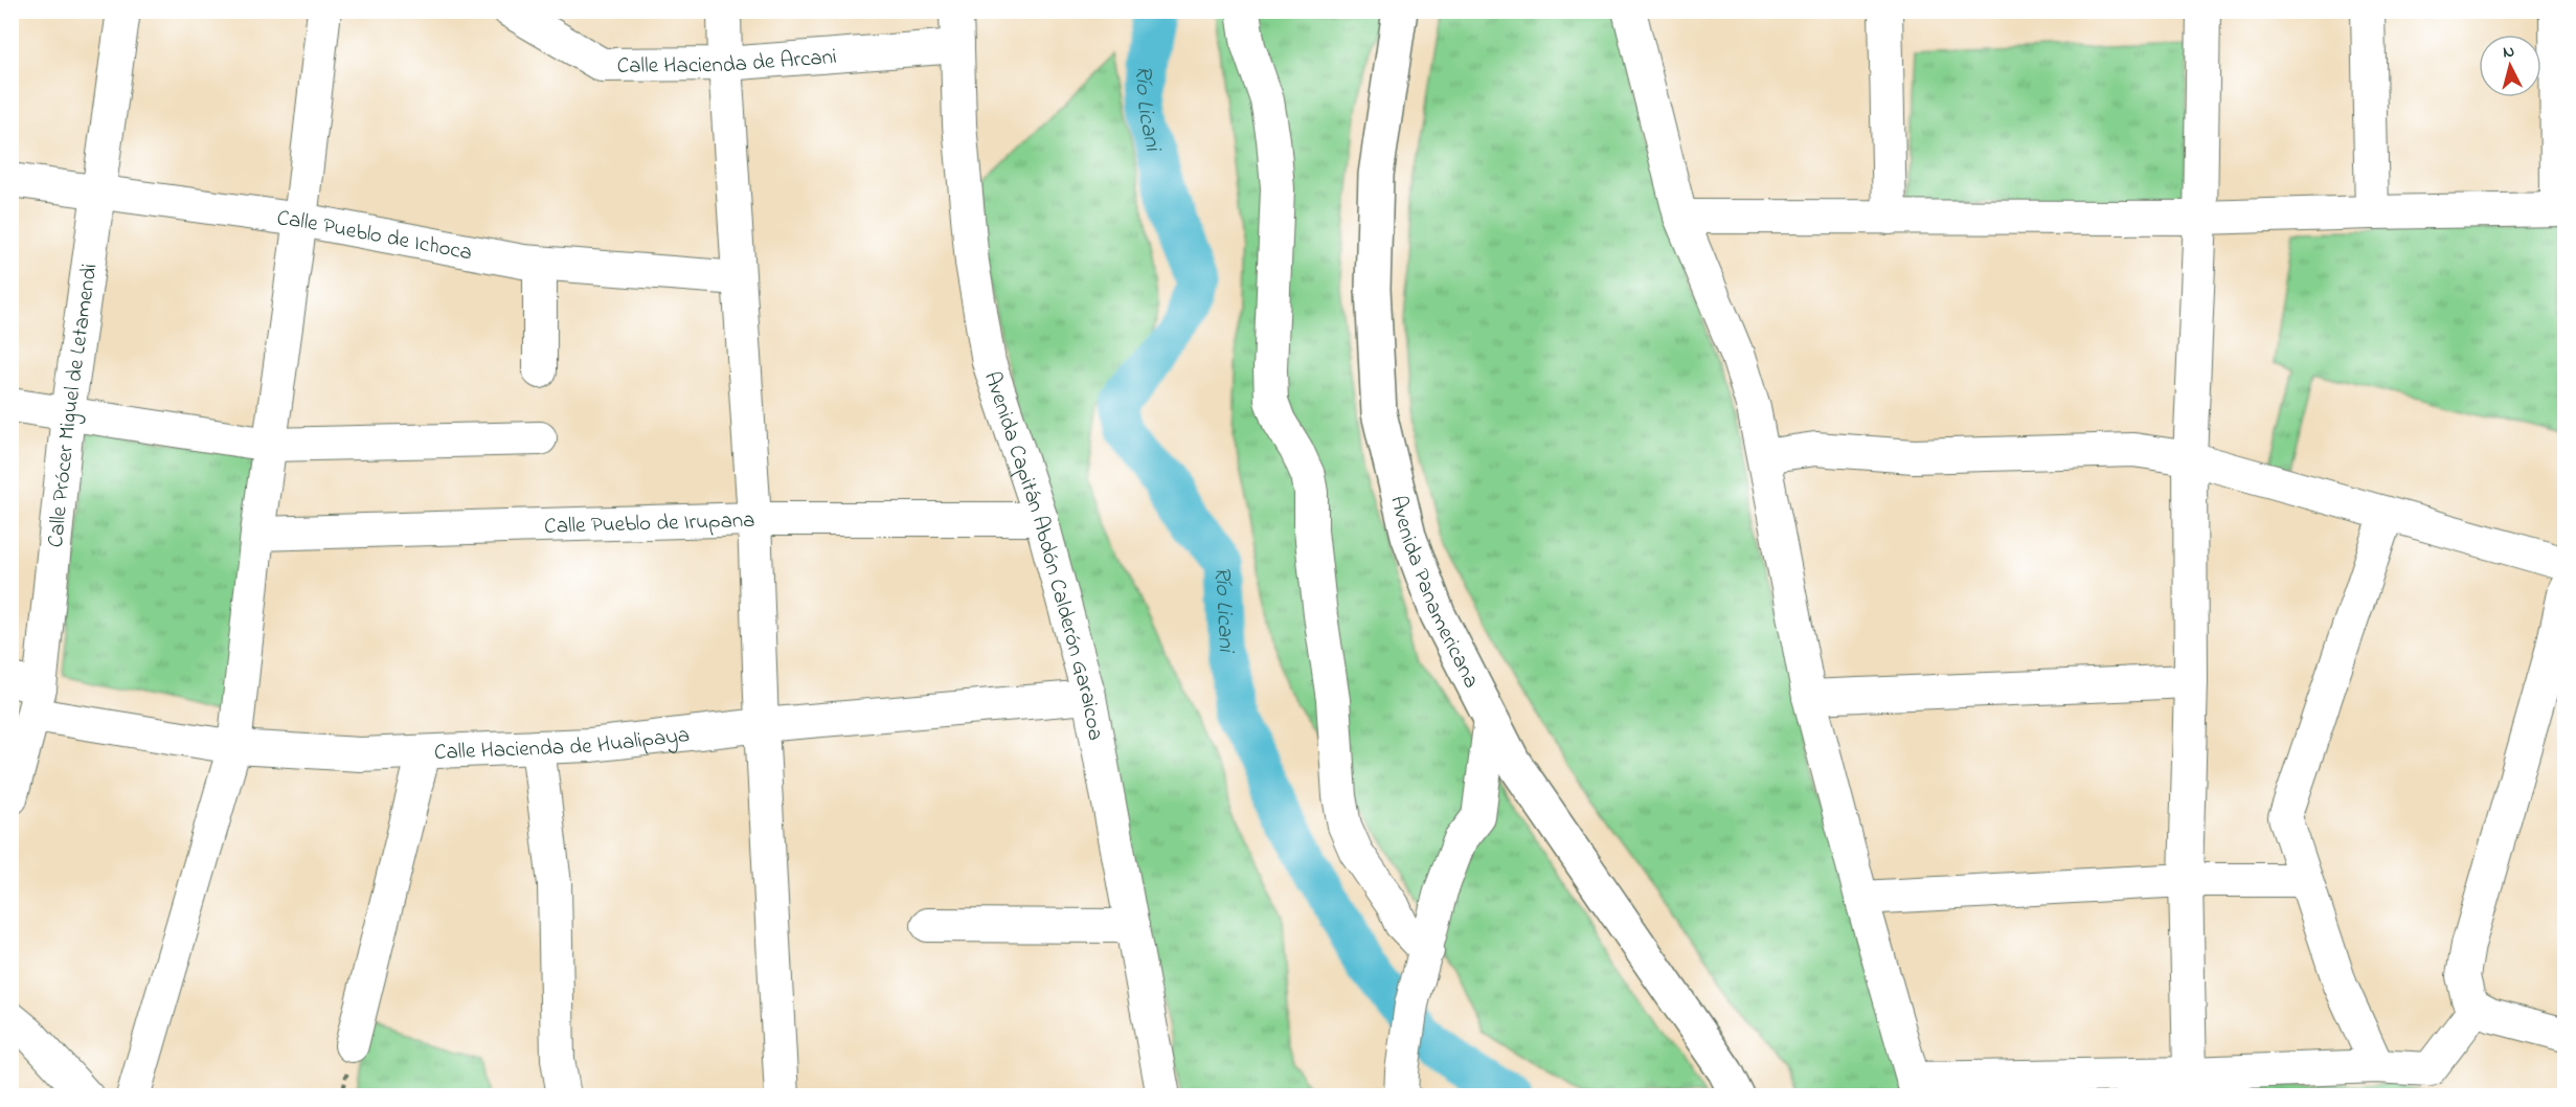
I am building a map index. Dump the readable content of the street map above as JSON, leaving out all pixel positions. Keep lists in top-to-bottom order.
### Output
{
  "streets": {
    "main road": ["Avenida Panamericana"],
    "street": [
      "Calle Hacienda de Arcani",
      "Calle Pueblo de Ichoca",
      "Calle Prócer Miguel de Letamendi",
      "Calle Pueblo de Irupana",
      "Avenida Capitán Abdón Calderón Garaicoa",
      "Calle Hacienda de Hualipaya"
    ]
  },
  "crossings": [
    ["Calle Hacienda de Arcani", "Avenida Capitán Abdón Calderón Garaicoa"],
    ["Calle Pueblo de Ichoca", "Calle Prócer Miguel de Letamendi"],
    ["Calle Prócer Miguel de Letamendi", "Calle Hacienda de Hualipaya"],
    ["Calle Pueblo de Irupana", "Avenida Capitán Abdón Calderón Garaicoa"],
    ["Avenida Capitán Abdón Calderón Garaicoa", "Calle Hacienda de Hualipaya"]
  ],
  "water": ["Río Licani"],
  "north": "top"
}
